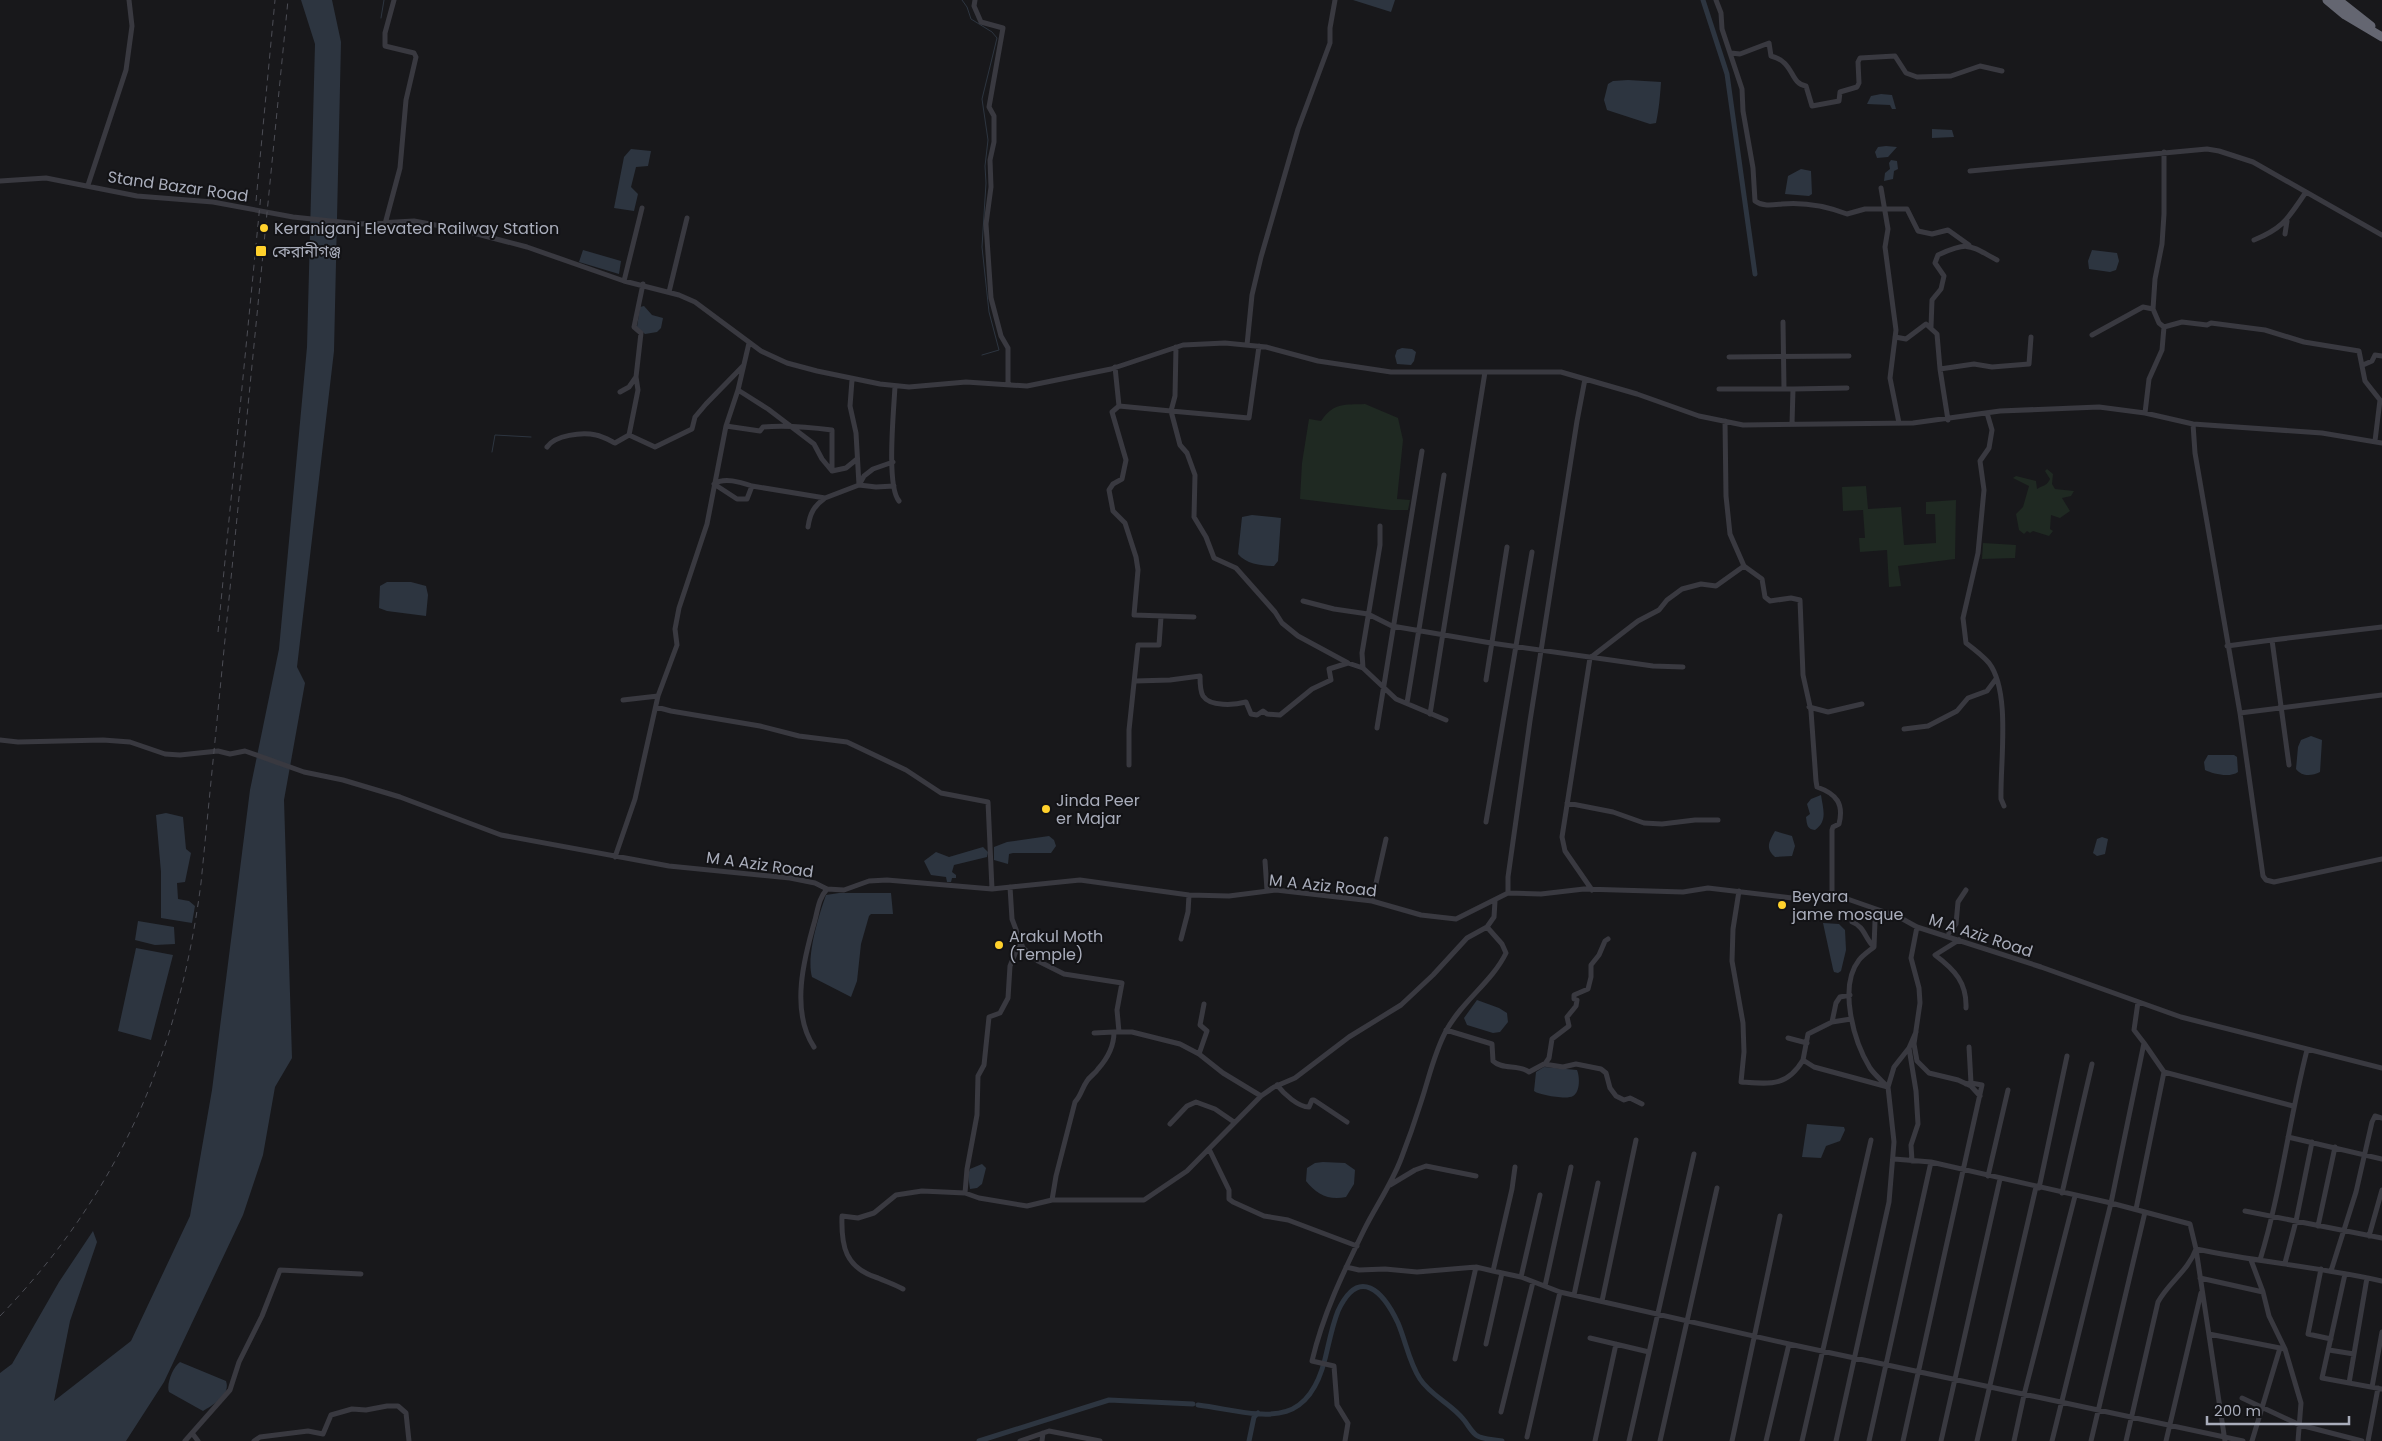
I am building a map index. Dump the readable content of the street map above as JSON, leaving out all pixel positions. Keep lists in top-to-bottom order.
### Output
{
  "streets": {
    "street": ["Stand Bazar Road", "M A Aziz Road"]
  },
  "places": {
    "other": [
      "Keraniganj Elevated Railway Station",
      "Jinda Peer er Majar",
      "Beyara jame mosque",
      "Arakul Moth (Temple)"
    ],
    "transit": ["কেরানীগঞ্জ"]
  },
  "scale_bar": "200 m"
}
